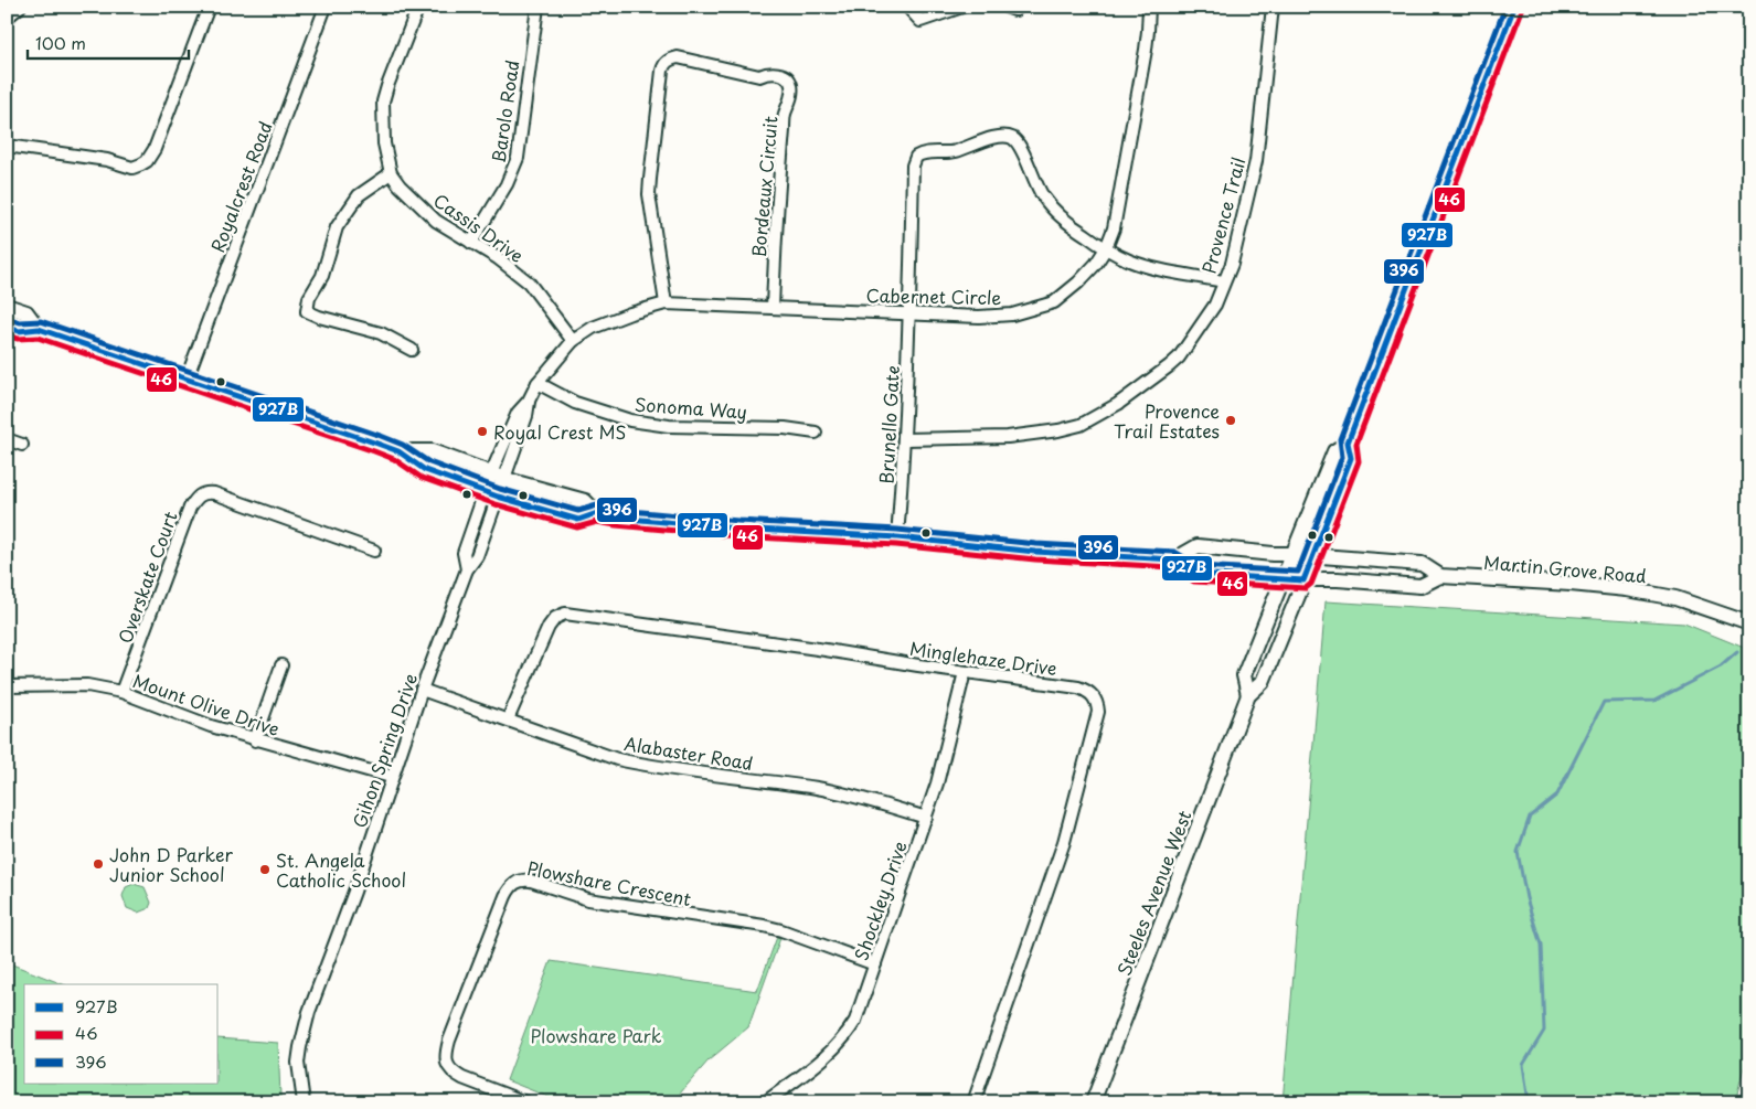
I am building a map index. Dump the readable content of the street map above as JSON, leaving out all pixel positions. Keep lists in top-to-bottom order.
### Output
{
  "streets": {
    "main road": ["Martin Grove Road", "Steeles Avenue West"],
    "street": [
      "Barolo Road",
      "Royalcrest Road",
      "Bordeaux Circuit",
      "Provence Trail",
      "Cassis Drive",
      "Cabernet Circle",
      "Sonoma Way",
      "Brunello Gate",
      "Overskate Court",
      "Minglehaze Drive",
      "Mount Olive Drive",
      "Gihon Spring Drive",
      "Alabaster Road",
      "Plowshare Crescent",
      "Shockley Drive"
    ]
  },
  "crossings": [
    ["Barolo Road", "Cassis Drive"],
    ["Royalcrest Road", "Martin Grove Road"],
    ["Bordeaux Circuit", "Cabernet Circle"],
    ["Provence Trail", "Brunello Gate"],
    ["Cassis Drive", "Cabernet Circle"],
    ["Cabernet Circle", "Sonoma Way"],
    ["Cabernet Circle", "Brunello Gate"],
    ["Cabernet Circle", "Martin Grove Road"],
    ["Cabernet Circle", "Gihon Spring Drive"],
    ["Brunello Gate", "Martin Grove Road"],
    ["Martin Grove Road", "Gihon Spring Drive"],
    ["Martin Grove Road", "Steeles Avenue West"],
    ["Overskate Court", "Mount Olive Drive"],
    ["Minglehaze Drive", "Alabaster Road"],
    ["Minglehaze Drive", "Shockley Drive"],
    ["Mount Olive Drive", "Gihon Spring Drive"],
    ["Gihon Spring Drive", "Alabaster Road"],
    ["Alabaster Road", "Shockley Drive"],
    ["Plowshare Crescent", "Shockley Drive"]
  ],
  "parks": ["Plowshare Park"],
  "places": [
    "Provence Trail Estates",
    "Royal Crest MS",
    "John D Parker Junior School",
    "St. Angela Catholic School"
  ],
  "lines": ["transit line 927B", "transit line 396", "transit line 46"],
  "legend": ["927B", "46", "396"],
  "scale_bar": "100 m"
}
